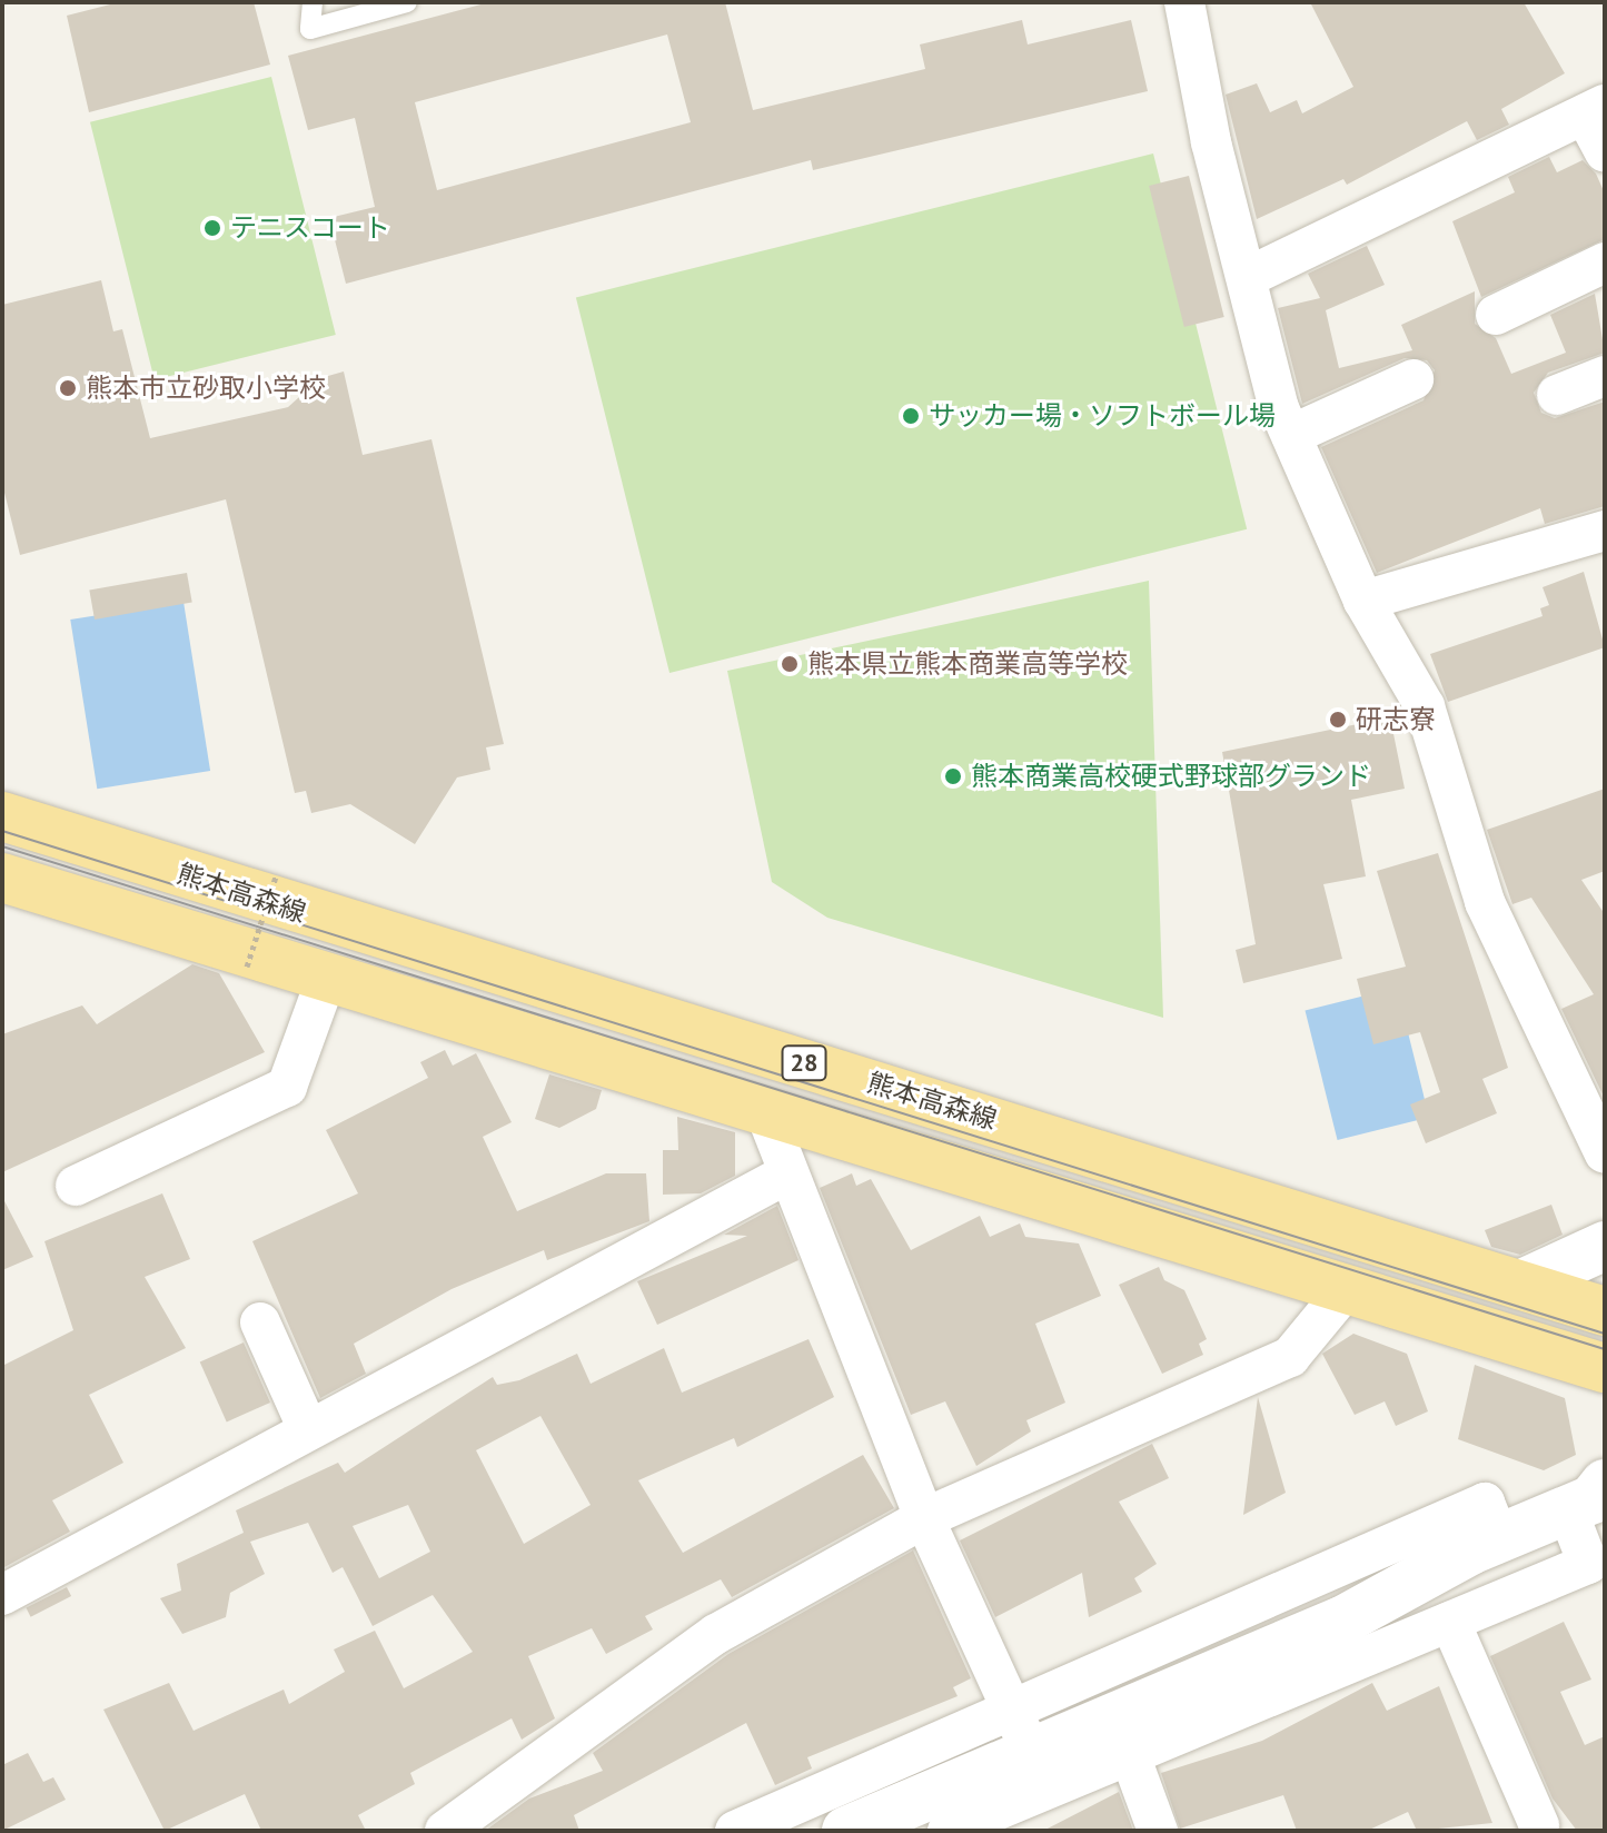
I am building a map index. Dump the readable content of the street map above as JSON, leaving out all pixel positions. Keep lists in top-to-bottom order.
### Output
{
  "streets": {
    "main road": ["熊本高森線", "28"]
  },
  "places": [
    "テニスコート",
    "熊本市立砂取小学校",
    "サッカー場・ソフトボール場",
    "熊本県立熊本商業高等学校",
    "研志寮",
    "熊本商業高校硬式野球部グランド"
  ]
}
